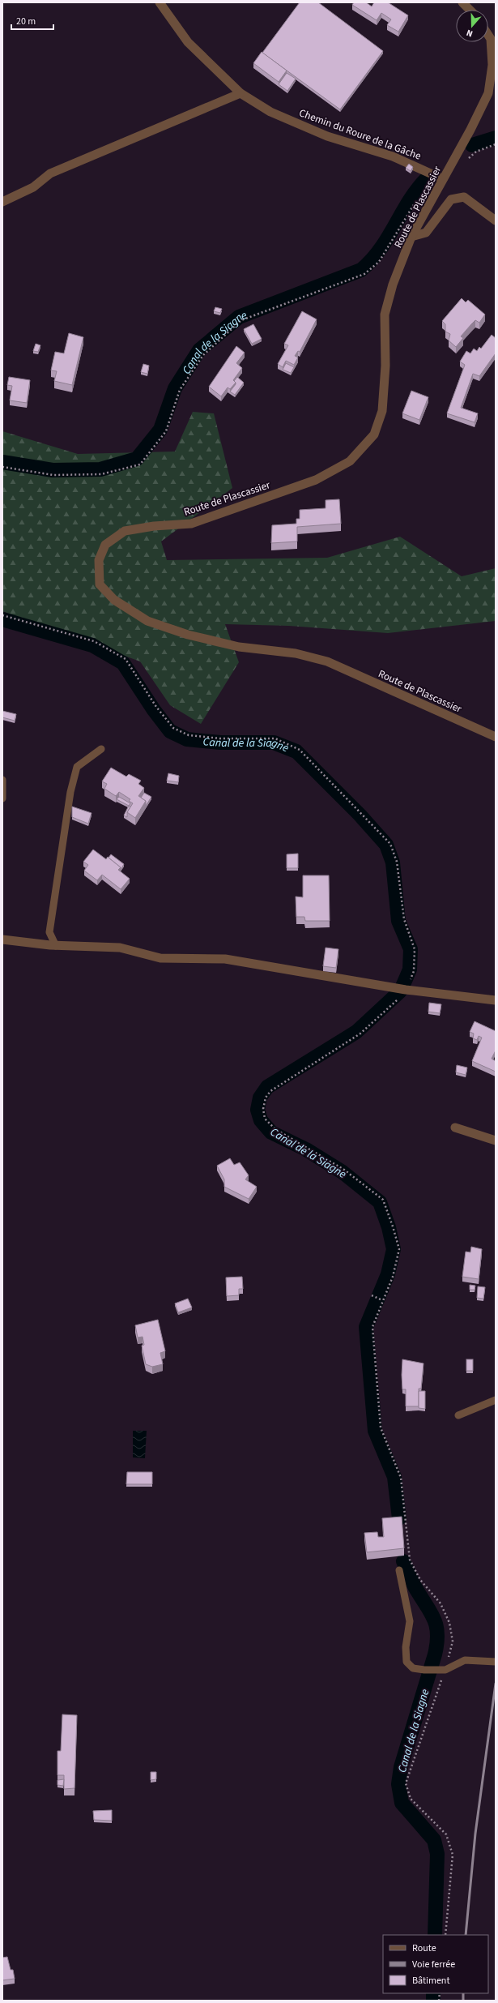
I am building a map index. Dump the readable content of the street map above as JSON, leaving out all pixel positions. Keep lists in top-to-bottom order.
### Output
{
  "streets": {
    "street": ["Chemin du Roure de la Gâche", "Route de Plascassier"]
  },
  "crossings": [
    ["Chemin du Roure de la Gâche", "Route de Plascassier"]
  ],
  "water": ["Canal de la Siagne"],
  "legend": ["Route", "Voie ferrée", "Bâtiment"],
  "scale_bar": "20 m",
  "north": "bottom"
}
